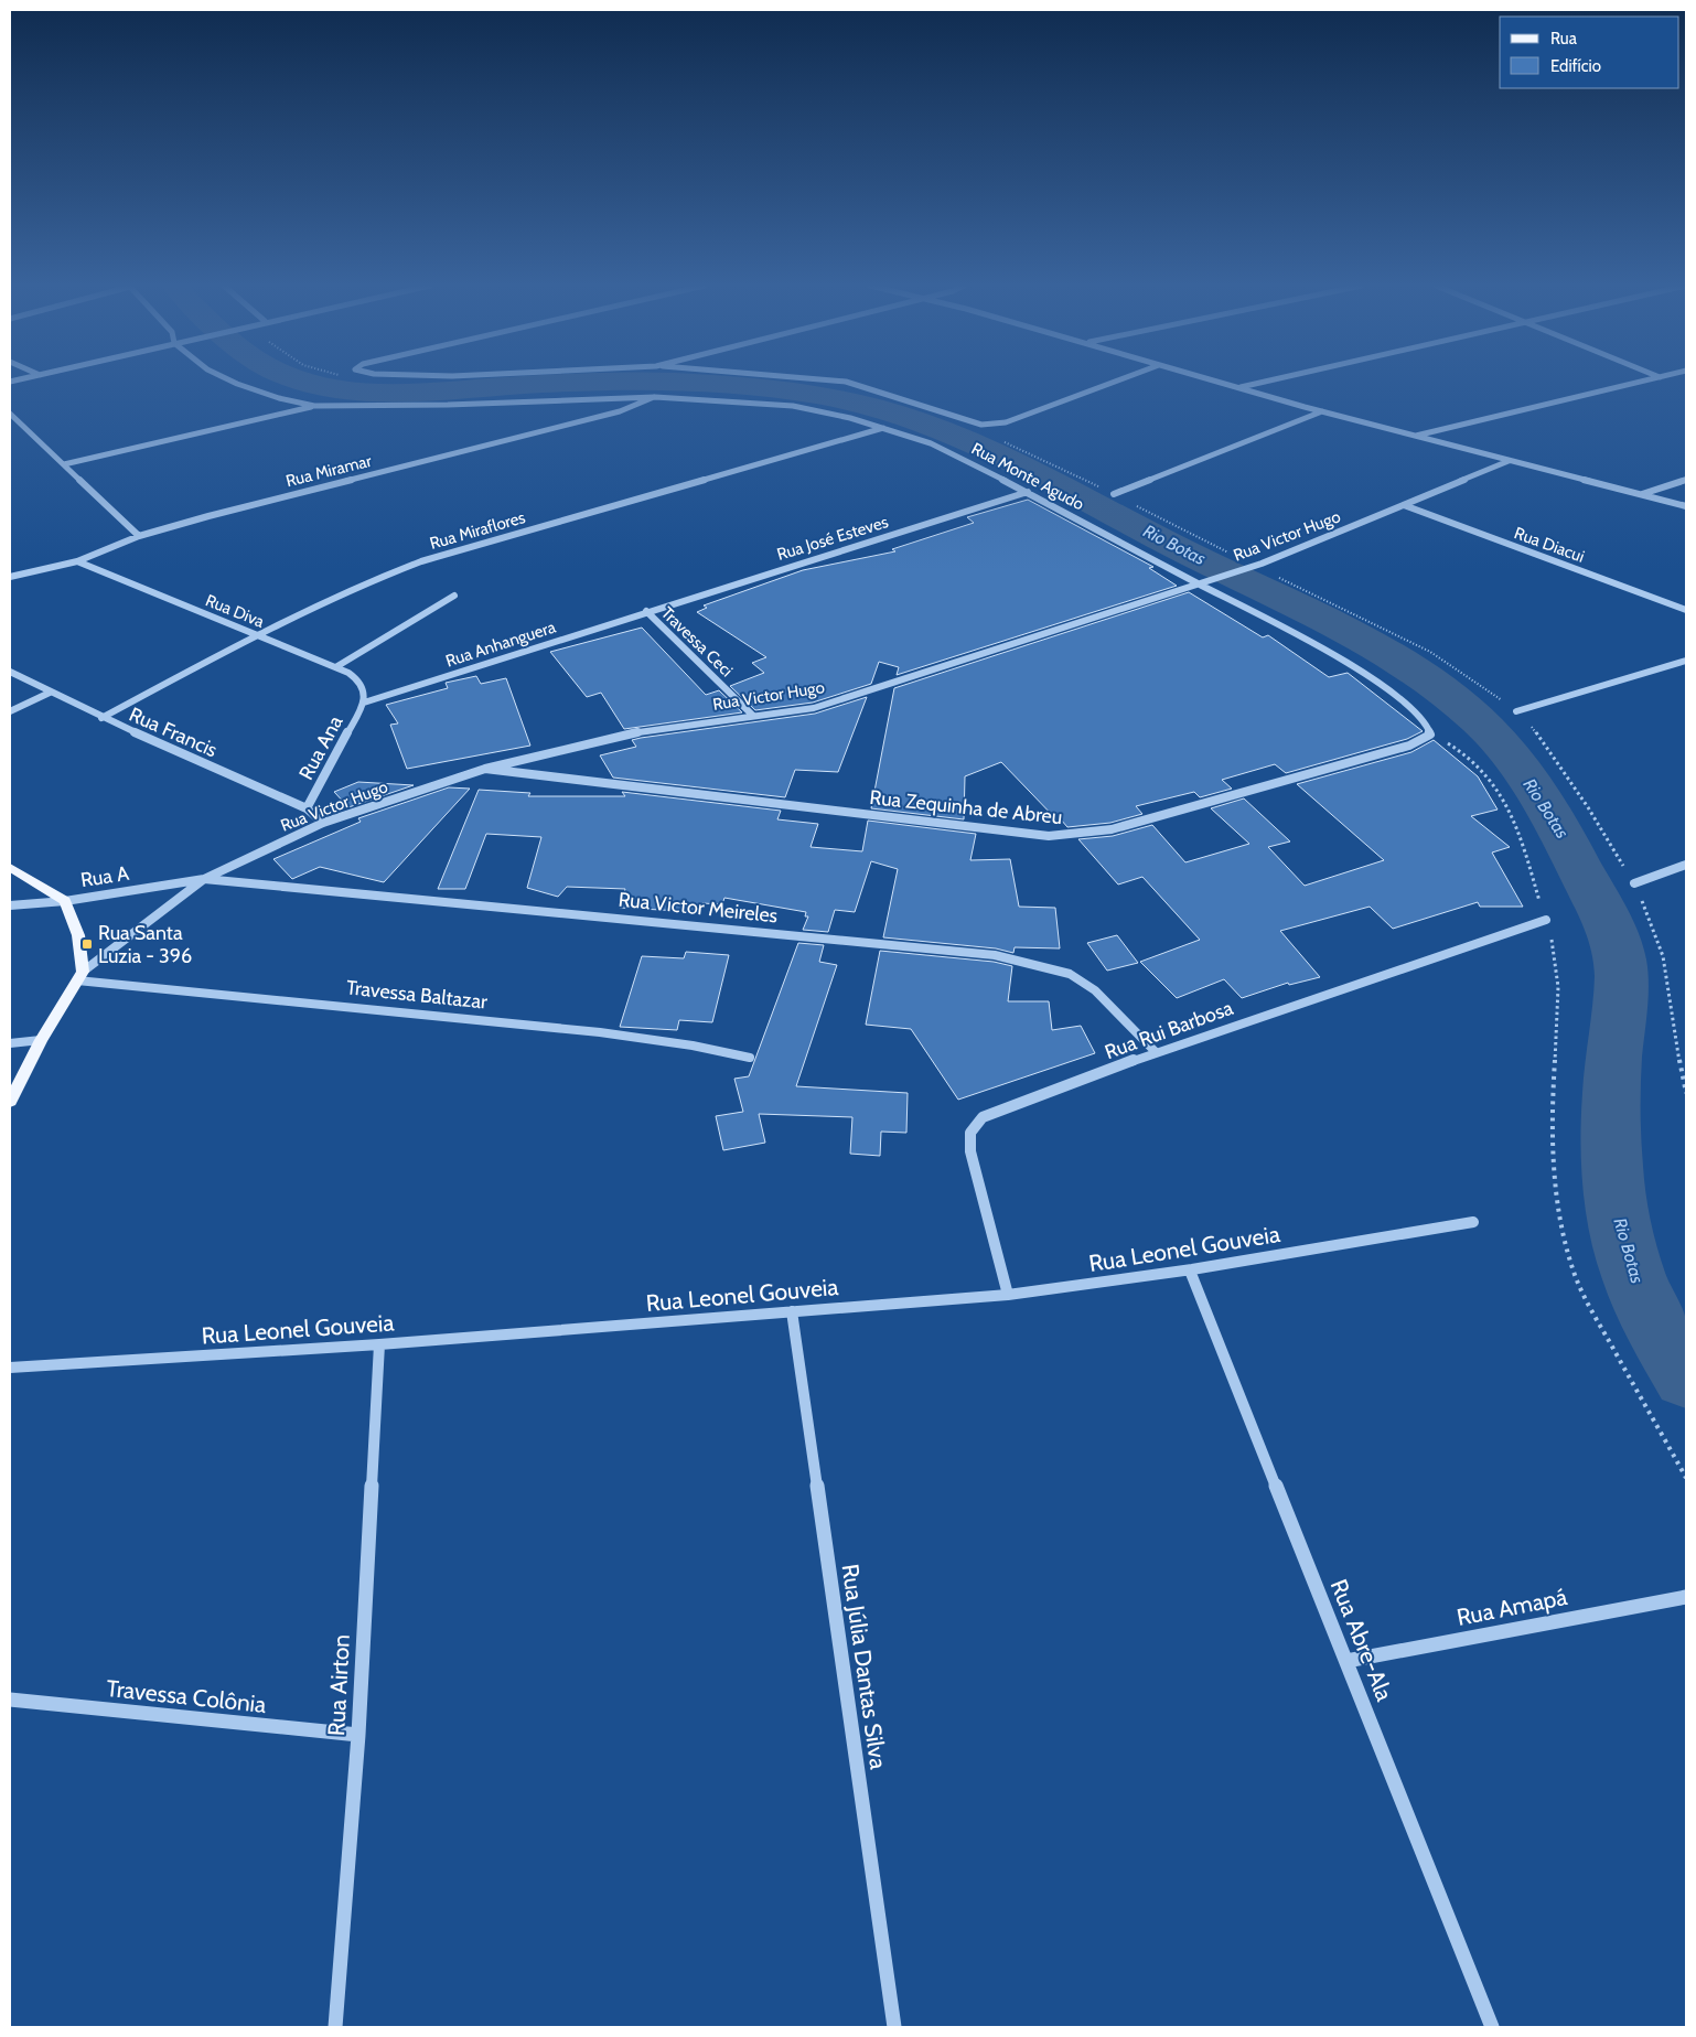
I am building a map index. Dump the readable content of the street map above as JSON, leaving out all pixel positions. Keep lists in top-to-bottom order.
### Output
{
  "streets": {
    "street": [
      "Rua Miramar",
      "Rua Monte Agudo",
      "Rua Miraflores",
      "Rua Victor Hugo",
      "Rua José Esteves",
      "Rua Diacui",
      "Rua Diva",
      "Travessa Ceci",
      "Rua Anhanguera",
      "Rua Francis",
      "Rua Ana",
      "Rua Zequinha de Abreu",
      "Rua A",
      "Rua Victor Meireles",
      "Travessa Baltazar",
      "Rua Rui Barbosa",
      "Rua Leonel Gouveia",
      "Rua Amapá",
      "Rua Abre-Ala",
      "Rua Júlia Dantas Silva",
      "Rua Airton",
      "Travessa Colônia"
    ]
  },
  "crossings": [
    ["Rua Miramar", "Rua Monte Agudo"],
    ["Rua Miramar", "Rua Diva"],
    ["Rua Monte Agudo", "Rua Miraflores"],
    ["Rua Monte Agudo", "Rua Victor Hugo"],
    ["Rua Monte Agudo", "Rua José Esteves"],
    ["Rua Monte Agudo", "Rua Zequinha de Abreu"],
    ["Rua Miraflores", "Rua Diva"],
    ["Rua Miraflores", "Rua Francis"],
    ["Rua Victor Hugo", "Rua Diacui"],
    ["Rua Victor Hugo", "Travessa Ceci"],
    ["Rua Victor Hugo", "Rua Francis"],
    ["Rua Victor Hugo", "Rua Zequinha de Abreu"],
    ["Rua Victor Hugo", "Rua A"],
    ["Rua Victor Hugo", "Rua Victor Meireles"],
    ["Rua Victor Hugo", "Travessa Baltazar"],
    ["Rua José Esteves", "Travessa Ceci"],
    ["Rua José Esteves", "Rua Anhanguera"],
    ["Rua Diva", "Rua Anhanguera"],
    ["Rua Diva", "Rua Ana"],
    ["Travessa Ceci", "Rua Anhanguera"],
    ["Rua Anhanguera", "Rua Ana"],
    ["Rua Francis", "Rua Ana"],
    ["Rua A", "Rua Victor Meireles"],
    ["Rua Victor Meireles", "Rua Rui Barbosa"],
    ["Rua Rui Barbosa", "Rua Leonel Gouveia"],
    ["Rua Leonel Gouveia", "Rua Abre-Ala"],
    ["Rua Leonel Gouveia", "Rua Júlia Dantas Silva"],
    ["Rua Leonel Gouveia", "Rua Airton"],
    ["Rua Amapá", "Rua Abre-Ala"],
    ["Rua Airton", "Travessa Colônia"]
  ],
  "water": ["Rio Botas"],
  "places": {
    "transit": ["Rua Santa Luzia - 396"]
  },
  "legend": ["Rua", "Edifício"]
}
